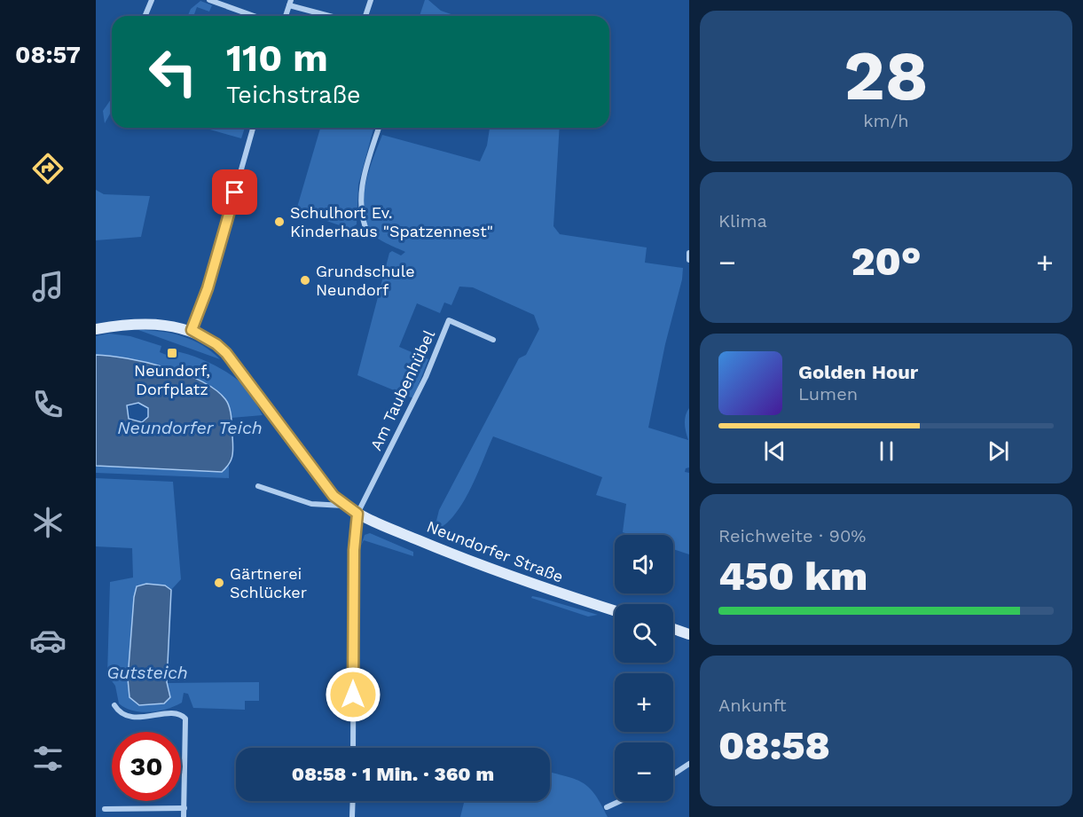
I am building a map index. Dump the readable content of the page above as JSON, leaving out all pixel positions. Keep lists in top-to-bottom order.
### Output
{
  "streets": {
    "street": ["Am Taubenhübel", "Neundorfer Straße"]
  },
  "crossings": [
    ["Am Taubenhübel", "Neundorfer Straße"]
  ],
  "water": ["Neundorfer Teich", "Gutsteich"],
  "places": {
    "other": ["Schulhort Ev. Kinderhaus \"Spatzennest\"", "Grundschule Neundorf", "Gärtnerei Schlücker"],
    "transit": ["Neundorf, Dorfplatz"]
  },
  "page": {
    "tabs": "08:57",
    "tile": [
      ["28", "km/h"],
      "Klima",
      ["Reichweite · 90%", "450 km"],
      ["Ankunft", "08:58"]
    ],
    "turn": ["110 m", "Teichstraße"],
    "heat": ["−", "20°", "+"],
    "song": ["Golden Hour", "Lumen"],
    "map_buttons": ["+", "−"],
    "limit": "30",
    "trip": "08:58 · 1 Min. · 360 m"
  }
}
